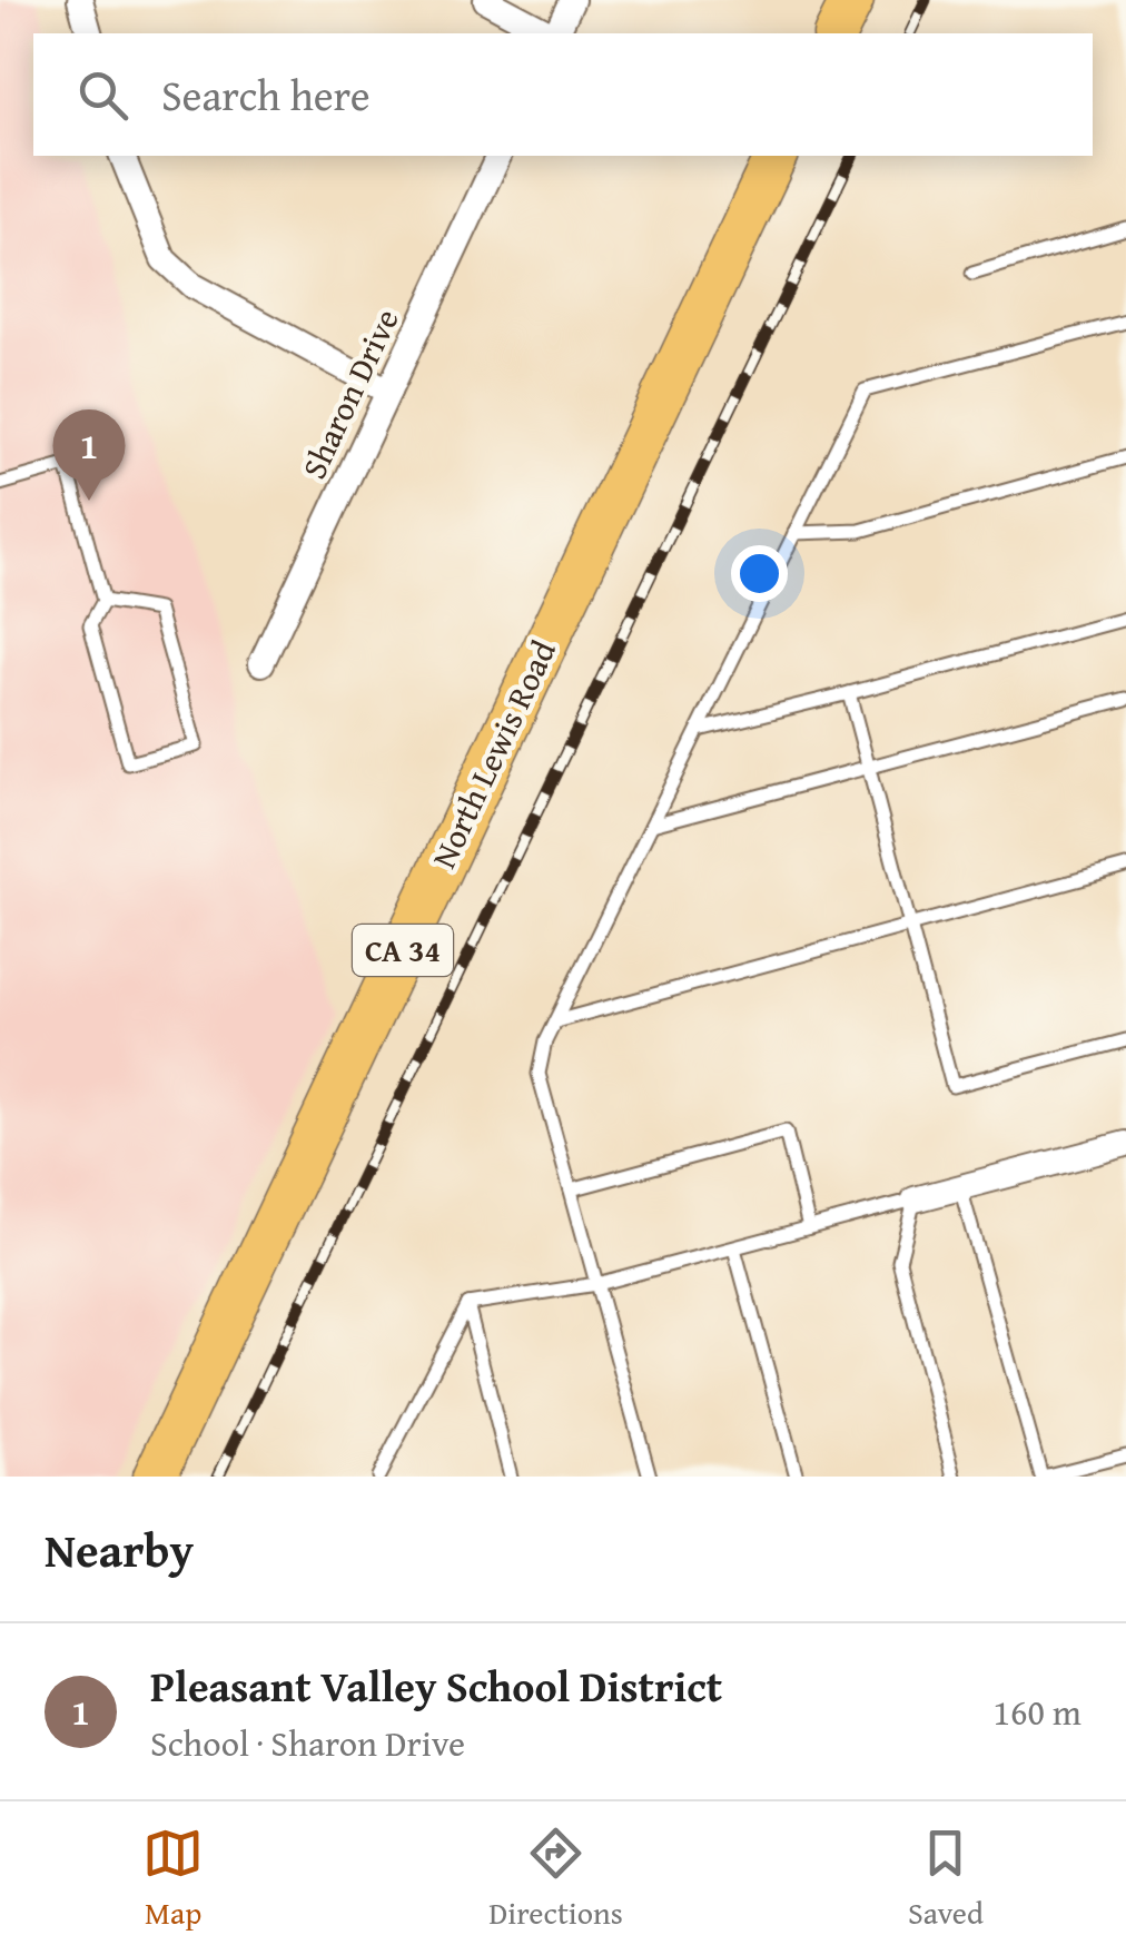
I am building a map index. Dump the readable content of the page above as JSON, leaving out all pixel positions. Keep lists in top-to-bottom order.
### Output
{
  "streets": {
    "main road": ["North Lewis Road", "CA 34"],
    "street": ["Sharon Drive"]
  },
  "page": {
    "search": "Search here",
    "pins": "1",
    "heading": "Nearby",
    "list": [
      {
        "mark": "1",
        "name": "Pleasant Valley School District",
        "note": "School · Sharon Drive",
        "value": "160 m"
      }
    ],
    "nav": ["Map", "Directions", "Saved"]
  }
}
